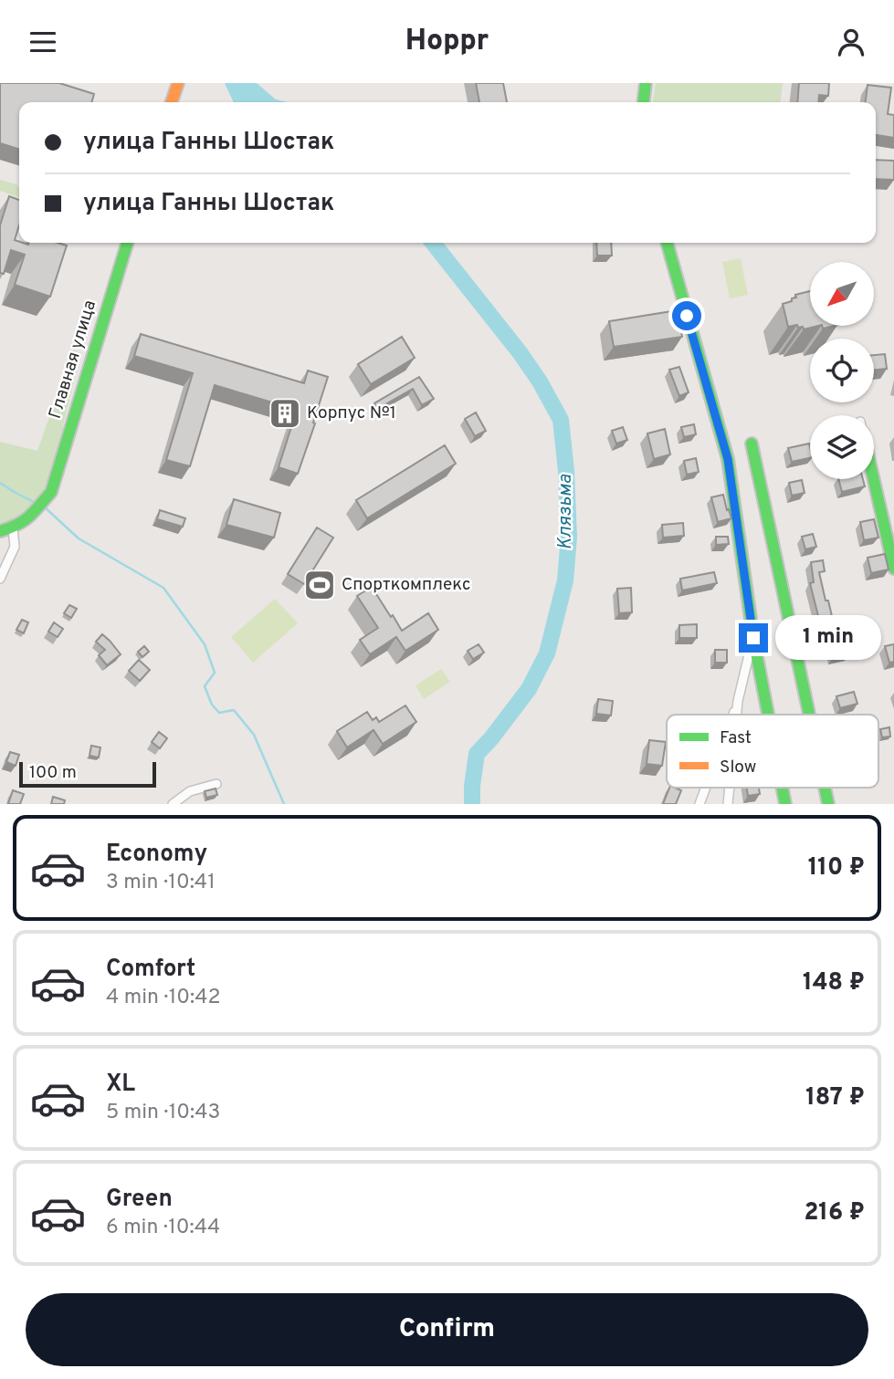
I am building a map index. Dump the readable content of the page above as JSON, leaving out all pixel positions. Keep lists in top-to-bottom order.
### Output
{
  "streets": {
    "main road": ["Главная улица"]
  },
  "water": ["Клязьма"],
  "places": {
    "building": ["Корпус №1"],
    "sports": ["Спорткомплекс"]
  },
  "legend": ["Fast", "Slow"],
  "scale_bar": "100 m",
  "north": "bottom left",
  "page": {
    "header": "Hoppr",
    "banner": ["улица Ганны Шостак", "улица Ганны Шостак"],
    "bubble": "1 min",
    "scale": "100 m",
    "list": [
      {
        "name": "Economy",
        "note": "3 min · 10:41",
        "value": "110 ₽"
      },
      {
        "name": "Comfort",
        "note": "4 min · 10:42",
        "value": "148 ₽"
      },
      {
        "name": "XL",
        "note": "5 min · 10:43",
        "value": "187 ₽"
      },
      {
        "name": "Green",
        "note": "6 min · 10:44",
        "value": "216 ₽"
      }
    ],
    "buttons": "Confirm"
  }
}
